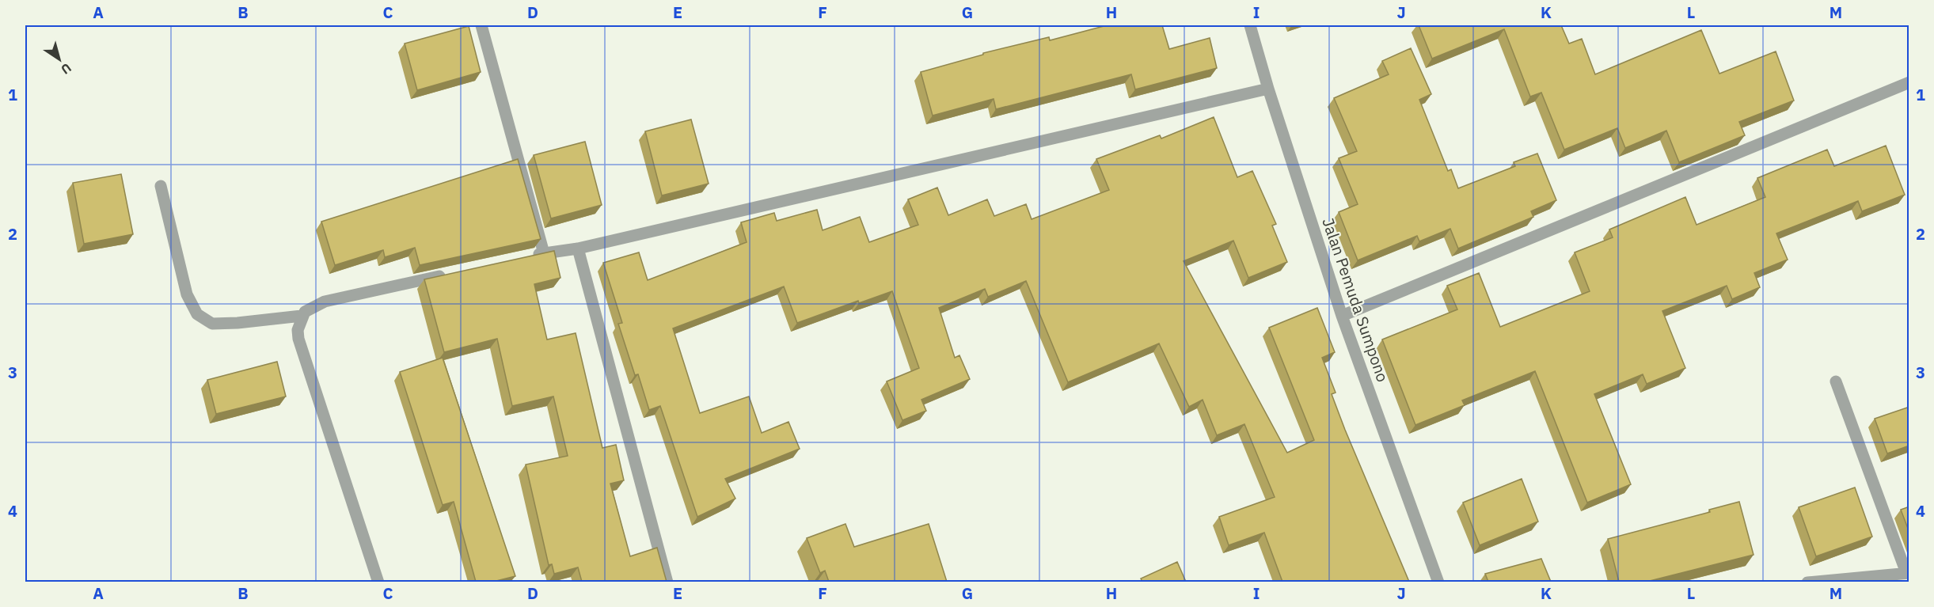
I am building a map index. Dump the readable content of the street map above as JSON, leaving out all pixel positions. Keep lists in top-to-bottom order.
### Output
{
  "streets": {
    "street": ["Jalan Pemuda Sumpono"]
  },
  "north": "bottom right",
  "grid": {
    "columns": [
      "A",
      "B",
      "C",
      "D",
      "E",
      "F",
      "G",
      "H",
      "I",
      "J",
      "K",
      "L",
      "M"
    ],
    "rows": [
      "1",
      "2",
      "3",
      "4"
    ]
  }
}
